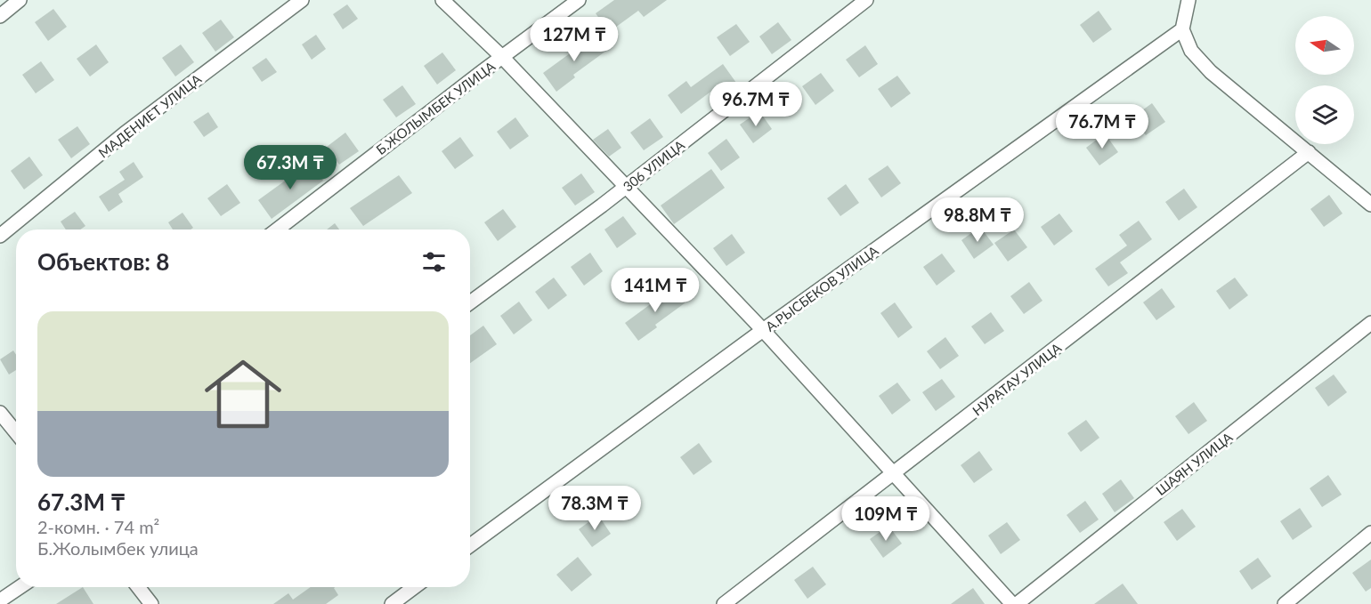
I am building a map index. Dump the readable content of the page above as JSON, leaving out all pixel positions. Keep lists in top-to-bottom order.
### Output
{
  "streets": {
    "street": [
      "Б.ЖОЛЫМБЕК УЛИЦА",
      "МАДЕНИЕТ УЛИЦА",
      "306 УЛИЦА",
      "А.РЫСБЕКОВ УЛИЦА",
      "НУРАТАУ УЛИЦА",
      "ШАЯН УЛИЦА"
    ]
  },
  "north": "left",
  "page": {
    "price": [
      "127M ₸",
      "96.7M ₸",
      "76.7M ₸",
      "67.3M ₸",
      "98.8M ₸",
      "141M ₸",
      "78.3M ₸",
      "109M ₸"
    ],
    "heading": "Объектов: 8",
    "list": [
      {
        "name": "67.3M ₸",
        "note": "2-комн. · 74 m² · Б.Жолымбек улица"
      }
    ]
  }
}
